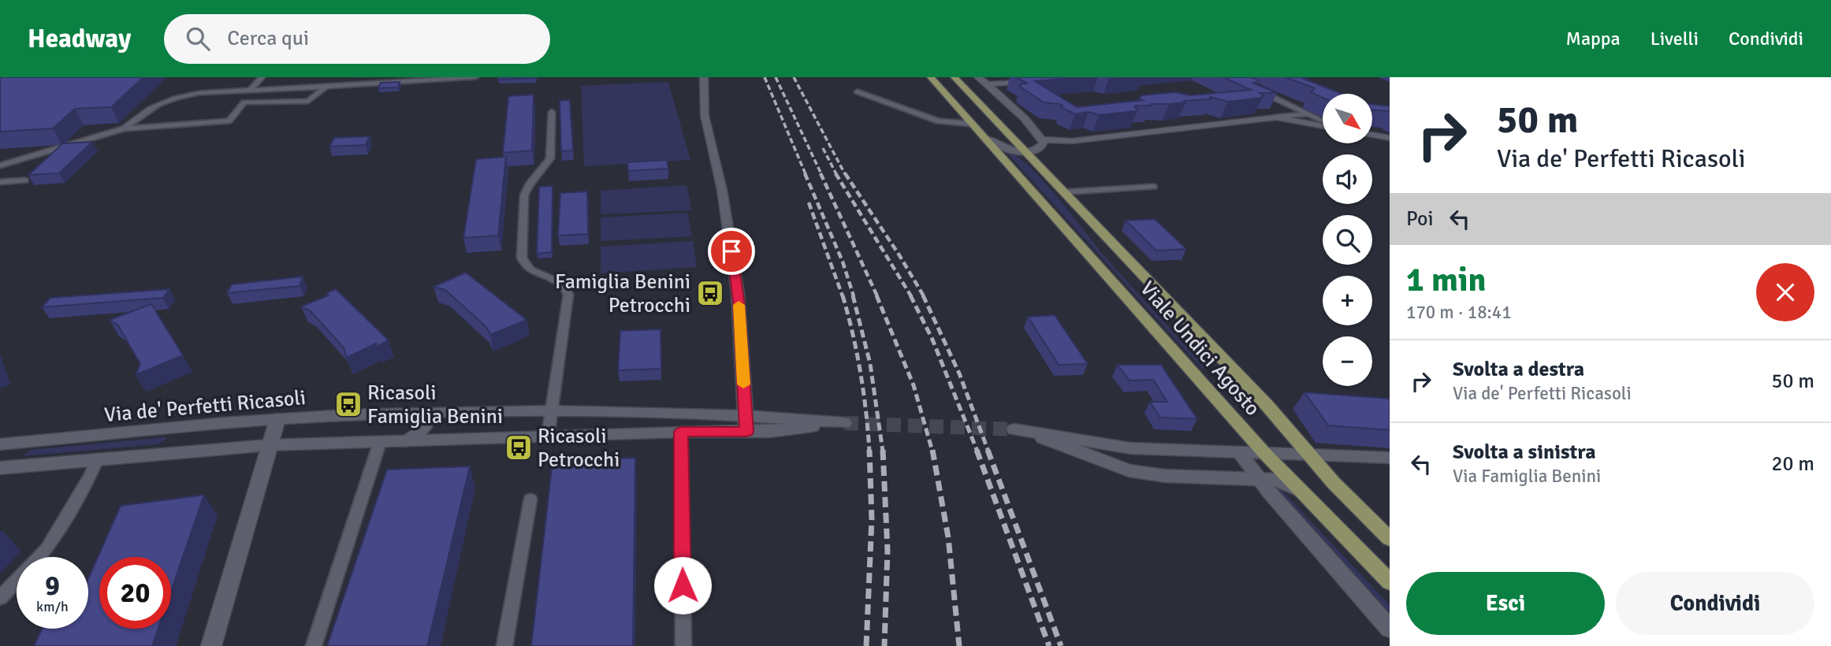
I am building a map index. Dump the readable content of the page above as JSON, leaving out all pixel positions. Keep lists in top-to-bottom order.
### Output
{
  "streets": {
    "main road": ["Viale Undici Agosto"],
    "street": ["Via de' Perfetti Ricasoli"]
  },
  "places": {
    "bus stop": ["Famiglia Benini Petrocchi", "Ricasoli Famiglia Benini", "Ricasoli Petrocchi"]
  },
  "north": "bottom right",
  "page": {
    "header": "Headway",
    "search": "Cerca qui",
    "nav": ["Mappa", "Livelli", "Condividi"],
    "turn": ["50 m", "Via de' Perfetti Ricasoli"],
    "map_buttons": ["+", "−"],
    "then": "Poi",
    "heading": ["1 min", "170 m · 18:41"],
    "list": [
      {
        "name": "Svolta a destra",
        "note": "Via de' Perfetti Ricasoli",
        "value": "50 m"
      },
      {
        "name": "Svolta a sinistra",
        "note": "Via Famiglia Benini",
        "value": "20 m"
      }
    ],
    "speed": "9 km/h",
    "limit": "20",
    "buttons": ["Esci", "Condividi"]
  }
}
